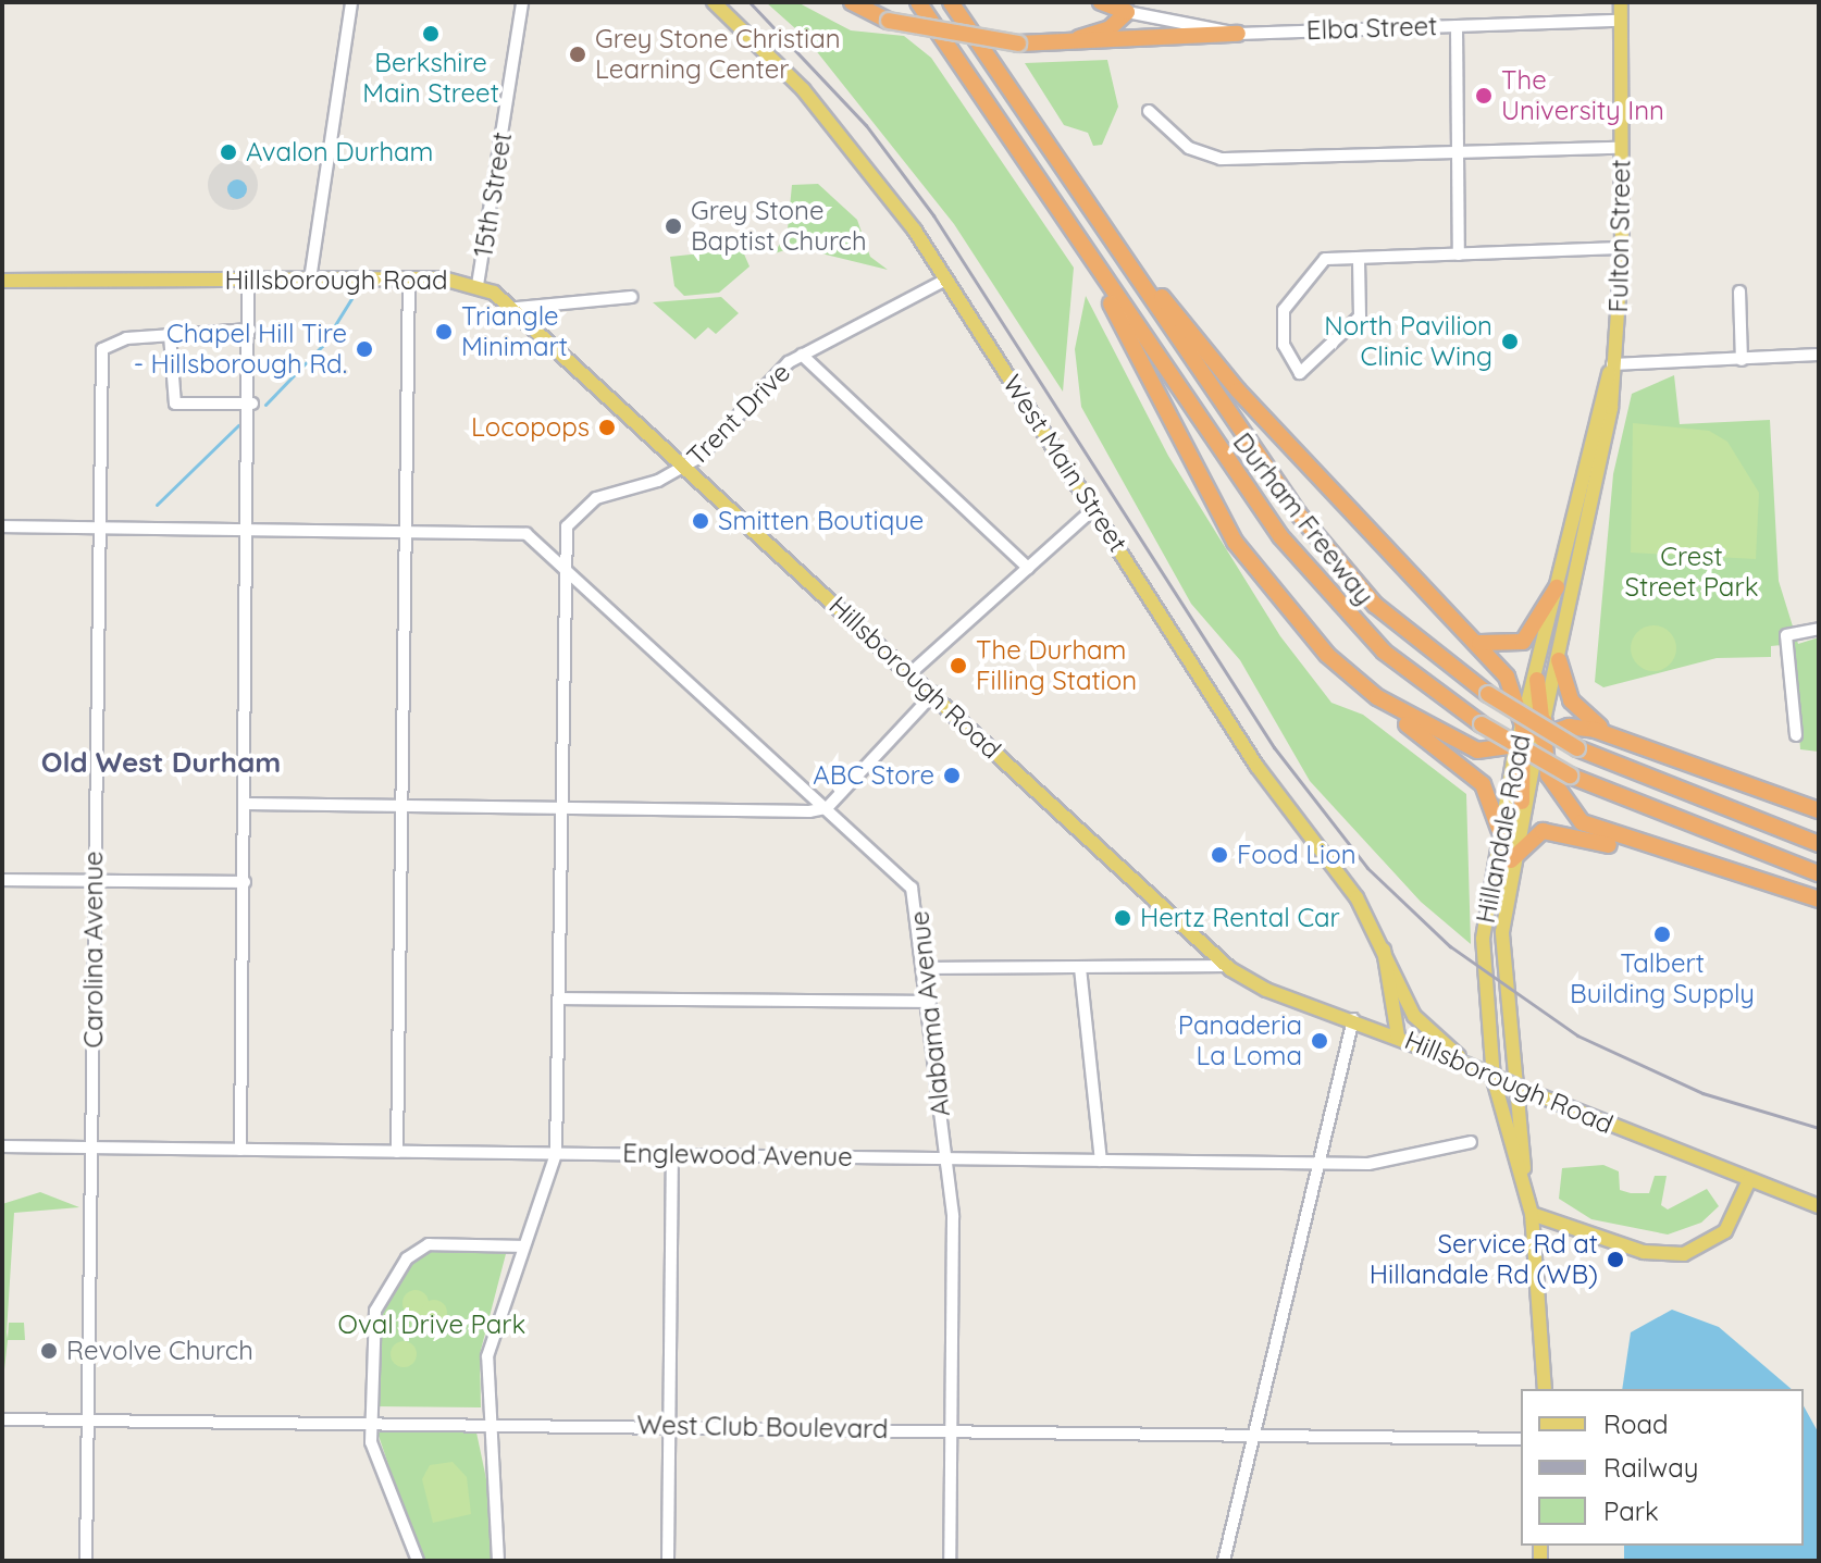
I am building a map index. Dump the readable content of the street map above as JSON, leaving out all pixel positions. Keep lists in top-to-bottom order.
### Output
{
  "streets": {
    "highway": ["Durham Freeway"],
    "main road": [
      "Fulton Street",
      "Hillsborough Road",
      "West Main Street",
      "Hillandale Road"
    ],
    "street": [
      "Elba Street",
      "15th Street",
      "Trent Drive",
      "Carolina Avenue",
      "Alabama Avenue",
      "Englewood Avenue",
      "West Club Boulevard"
    ]
  },
  "crossings": [
    ["Elba Street", "Fulton Street"],
    ["15th Street", "Hillsborough Road"],
    ["Fulton Street", "Hillandale Road"],
    ["Hillsborough Road", "Trent Drive"],
    ["Hillsborough Road", "West Main Street"],
    ["Trent Drive", "West Main Street"],
    ["Trent Drive", "Alabama Avenue"],
    ["Trent Drive", "Englewood Avenue"],
    ["Trent Drive", "West Club Boulevard"],
    ["Carolina Avenue", "Alabama Avenue"],
    ["Carolina Avenue", "Englewood Avenue"],
    ["Carolina Avenue", "West Club Boulevard"],
    ["Alabama Avenue", "Englewood Avenue"],
    ["Alabama Avenue", "West Club Boulevard"]
  ],
  "districts": ["Old West Durham"],
  "parks": ["Crest Street Park", "Oval Drive Park"],
  "places": [
    "Berkshire Main Street",
    "Grey Stone Christian Learning Center",
    "The University Inn",
    "Avalon Durham",
    "Grey Stone Baptist Church",
    "Triangle Minimart",
    "North Pavilion Clinic Wing",
    "Chapel Hill Tire - Hillsborough Rd.",
    "Locopops",
    "Smitten Boutique",
    "The Durham Filling Station",
    "ABC Store",
    "Food Lion",
    "Hertz Rental Car",
    "Talbert Building Supply",
    "Panaderia La Loma",
    "Service Rd at Hillandale Rd (WB)",
    "Revolve Church"
  ],
  "legend": ["Road", "Railway", "Park"]
}
